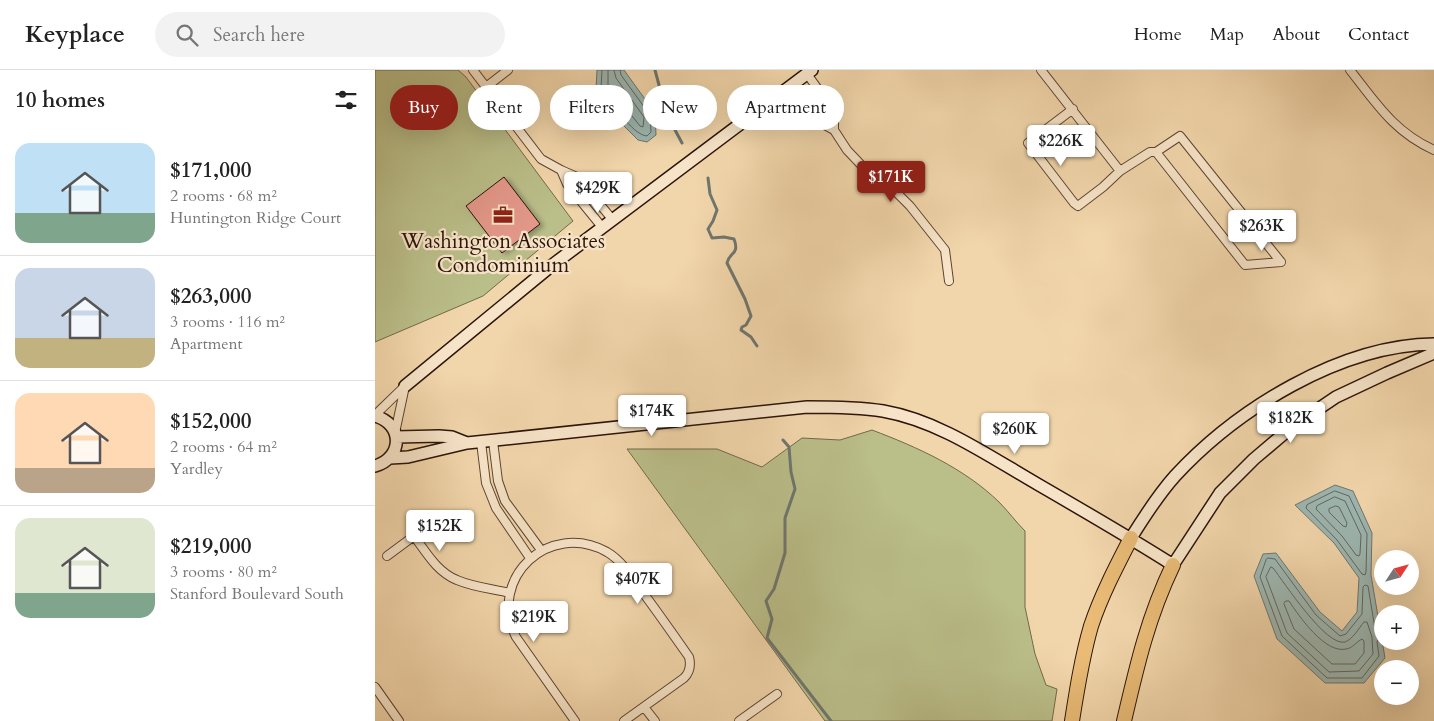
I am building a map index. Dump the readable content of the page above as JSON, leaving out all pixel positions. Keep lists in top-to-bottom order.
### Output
{
  "places": {
    "office": ["Washington Associates Condominium"]
  },
  "north": "top right",
  "page": {
    "header": "Keyplace",
    "search": "Search here",
    "nav": [
      "Home",
      "Map",
      "About",
      "Contact"
    ],
    "heading": "10 homes",
    "chip": [
      "Buy",
      "Rent",
      "Filters",
      "New",
      "Apartment"
    ],
    "price": [
      "$226K",
      "$171K",
      "$429K",
      "$263K",
      "$174K",
      "$182K",
      "$260K",
      "$152K",
      "$407K",
      "$219K"
    ],
    "list": [
      {
        "name": "$171,000",
        "note": "2 rooms · 68 m² · Huntington Ridge Court"
      },
      {
        "name": "$263,000",
        "note": "3 rooms · 116 m² · Apartment"
      },
      {
        "name": "$152,000",
        "note": "2 rooms · 64 m² · Yardley"
      },
      {
        "name": "$219,000",
        "note": "3 rooms · 80 m² · Stanford Boulevard South"
      }
    ],
    "map_buttons": ["+", "−"]
  }
}
